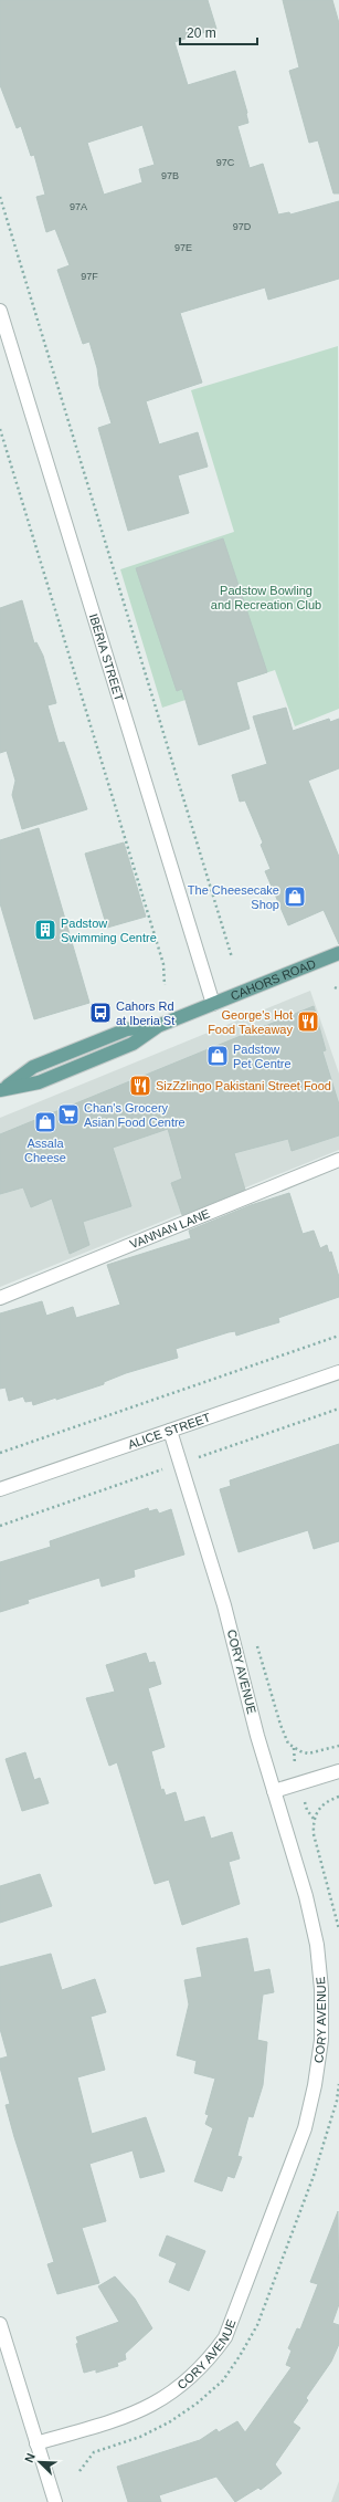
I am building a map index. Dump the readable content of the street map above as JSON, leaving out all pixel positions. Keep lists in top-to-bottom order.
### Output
{
  "streets": {
    "main road": ["CAHORS ROAD"],
    "street": [
      "IBERIA STREET",
      "VANNAN LANE",
      "ALICE STREET",
      "CORY AVENUE"
    ]
  },
  "crossings": [
    ["IBERIA STREET", "CAHORS ROAD"],
    ["ALICE STREET", "CORY AVENUE"]
  ],
  "parks": ["Padstow Bowling and Recreation Club"],
  "places": {
    "shop": ["The Cheesecake Shop", "Padstow Pet Centre", "Assala Cheese"],
    "building": ["Padstow Swimming Centre"],
    "bus stop": ["Cahors Rd at Iberia St"],
    "restaurant": ["George's Hot Food Takeaway", "SizZzlingo Pakistani Street Food"],
    "supermarket": ["Chan's Grocery Asian Food Centre"]
  },
  "house_numbers": [
    "97C",
    "97B",
    "97A",
    "97D",
    "97E",
    "97F"
  ],
  "scale_bar": "20 m",
  "north": "top left"
}
